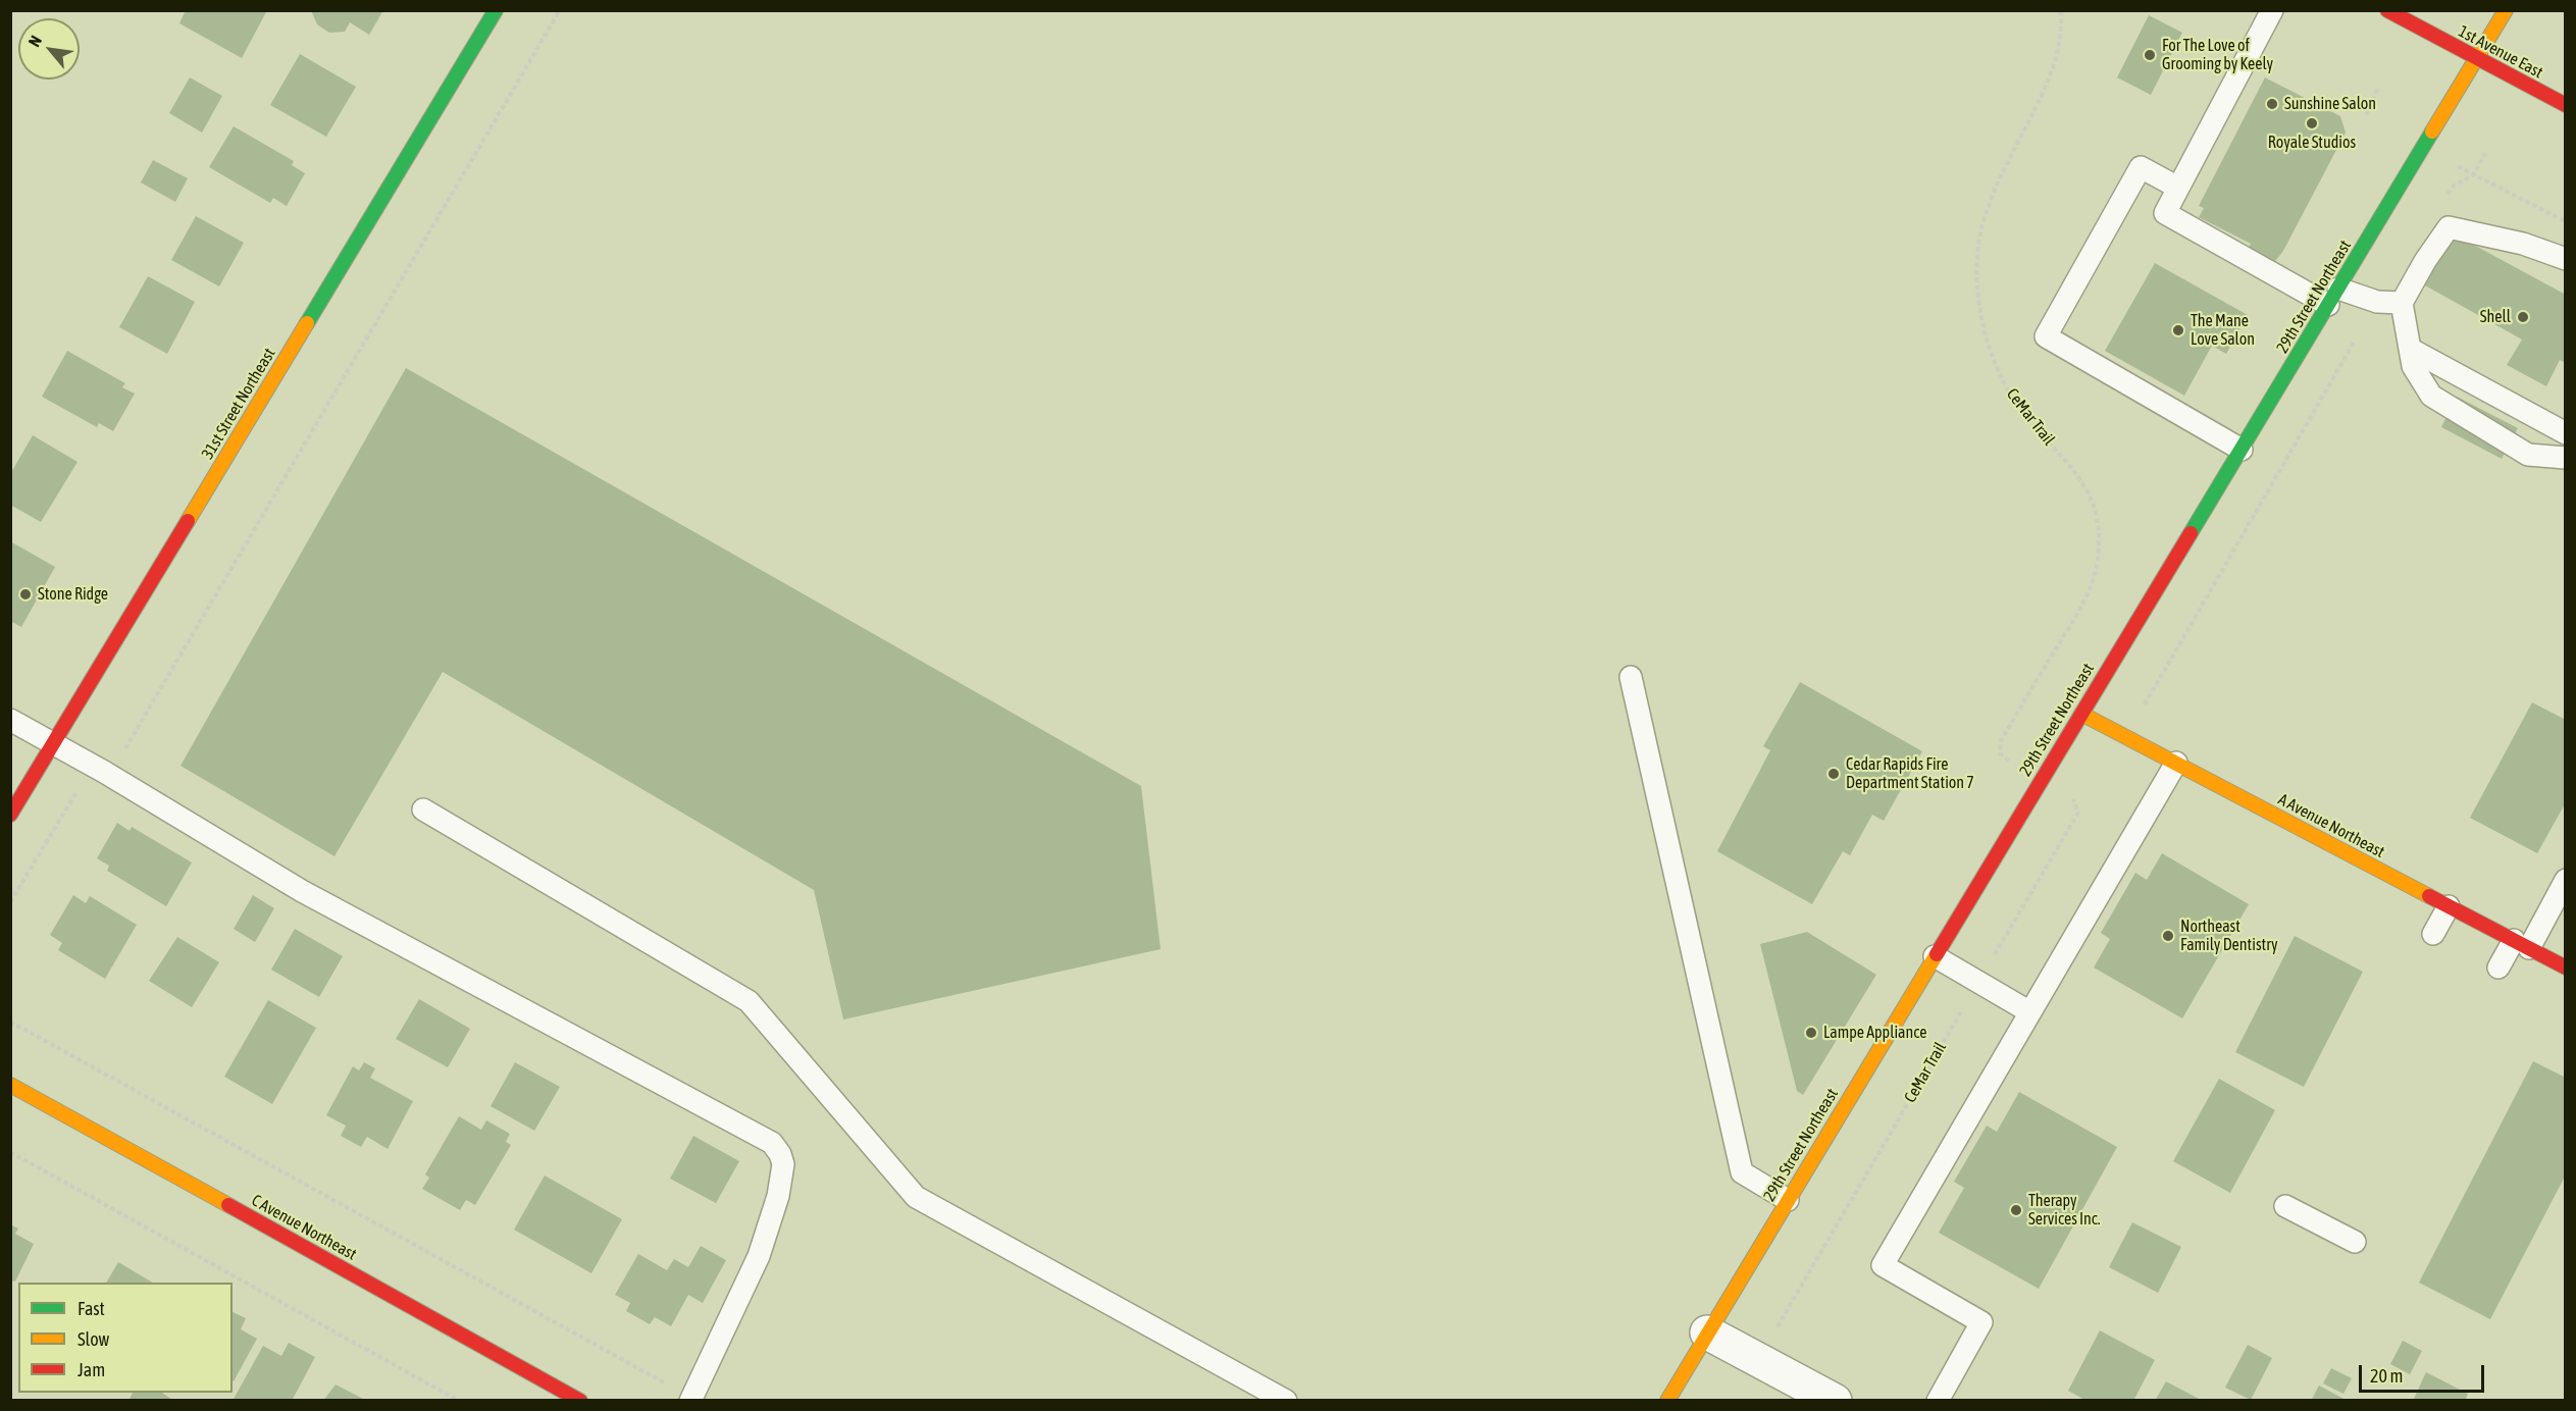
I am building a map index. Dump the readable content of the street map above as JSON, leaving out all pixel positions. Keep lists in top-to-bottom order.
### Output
{
  "streets": {
    "street": [
      "1st Avenue East",
      "29th Street Northeast",
      "31st Street Northeast",
      "A Avenue Northeast",
      "C Avenue Northeast"
    ],
    "path": ["CeMar Trail"]
  },
  "crossings": [
    ["1st Avenue East", "29th Street Northeast"],
    ["29th Street Northeast", "A Avenue Northeast"]
  ],
  "places": [
    "For The Love of Grooming by Keely",
    "Sunshine Salon",
    "Royale Studios",
    "Shell",
    "The Mane Love Salon",
    "Stone Ridge",
    "Cedar Rapids Fire Department Station 7",
    "Northeast Family Dentistry",
    "Lampe Appliance",
    "Therapy Services Inc."
  ],
  "legend": ["Fast", "Slow", "Jam"],
  "scale_bar": "20 m",
  "north": "top left"
}
